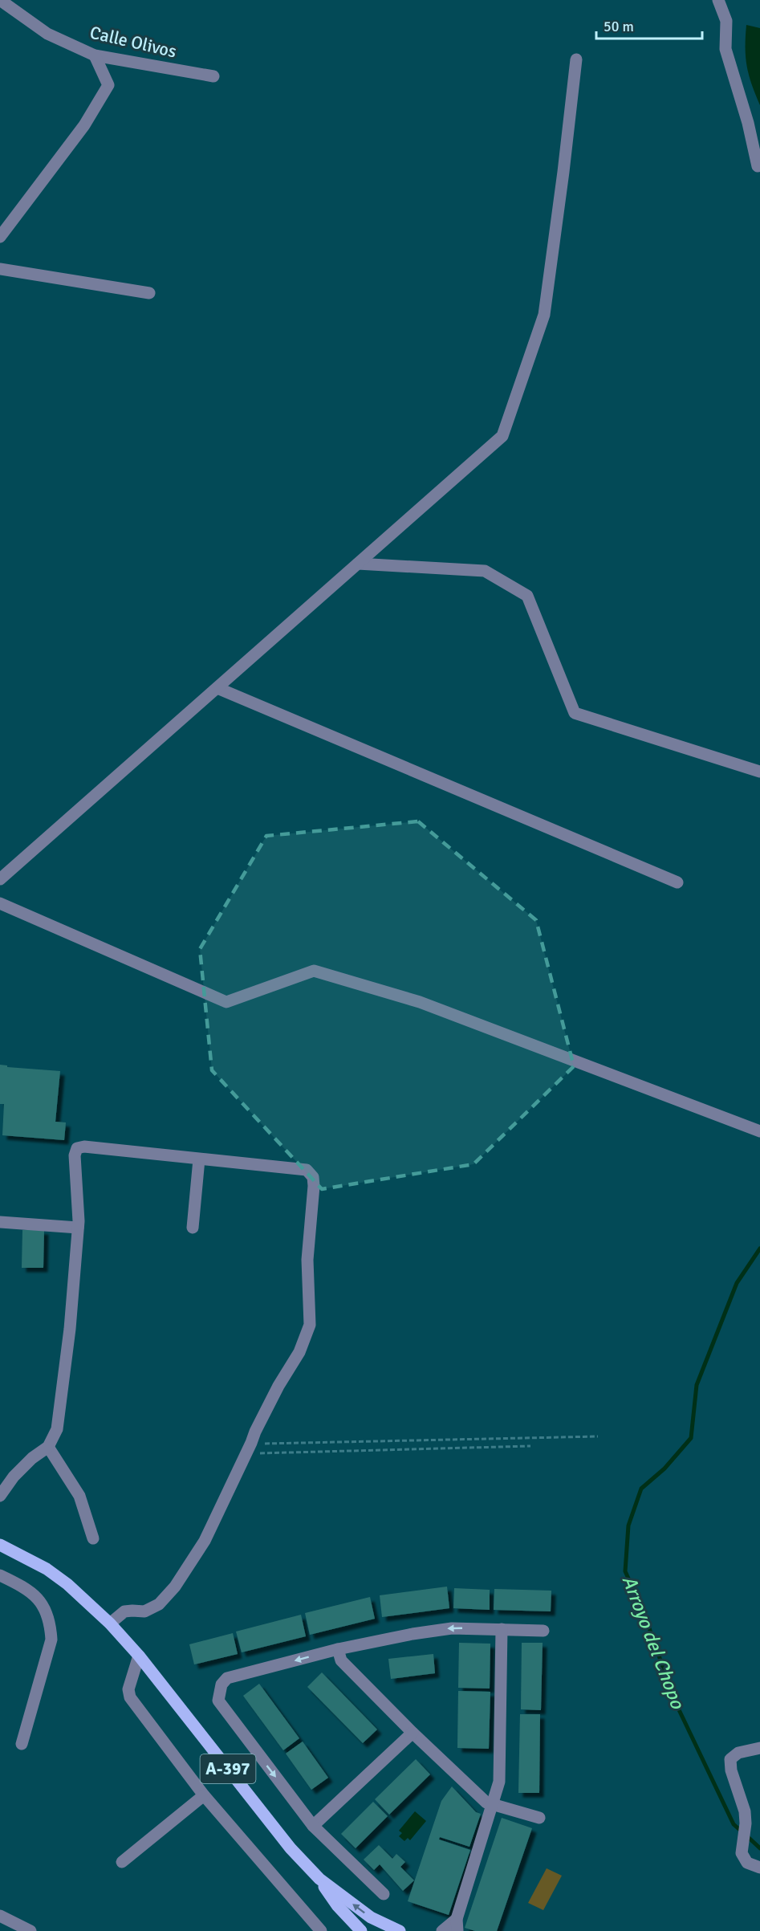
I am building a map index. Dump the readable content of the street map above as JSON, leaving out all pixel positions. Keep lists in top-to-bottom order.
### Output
{
  "streets": {
    "main road": ["A-397"],
    "street": ["Calle Olivos"]
  },
  "water": ["Arroyo del Chopo"],
  "scale_bar": "50 m"
}
